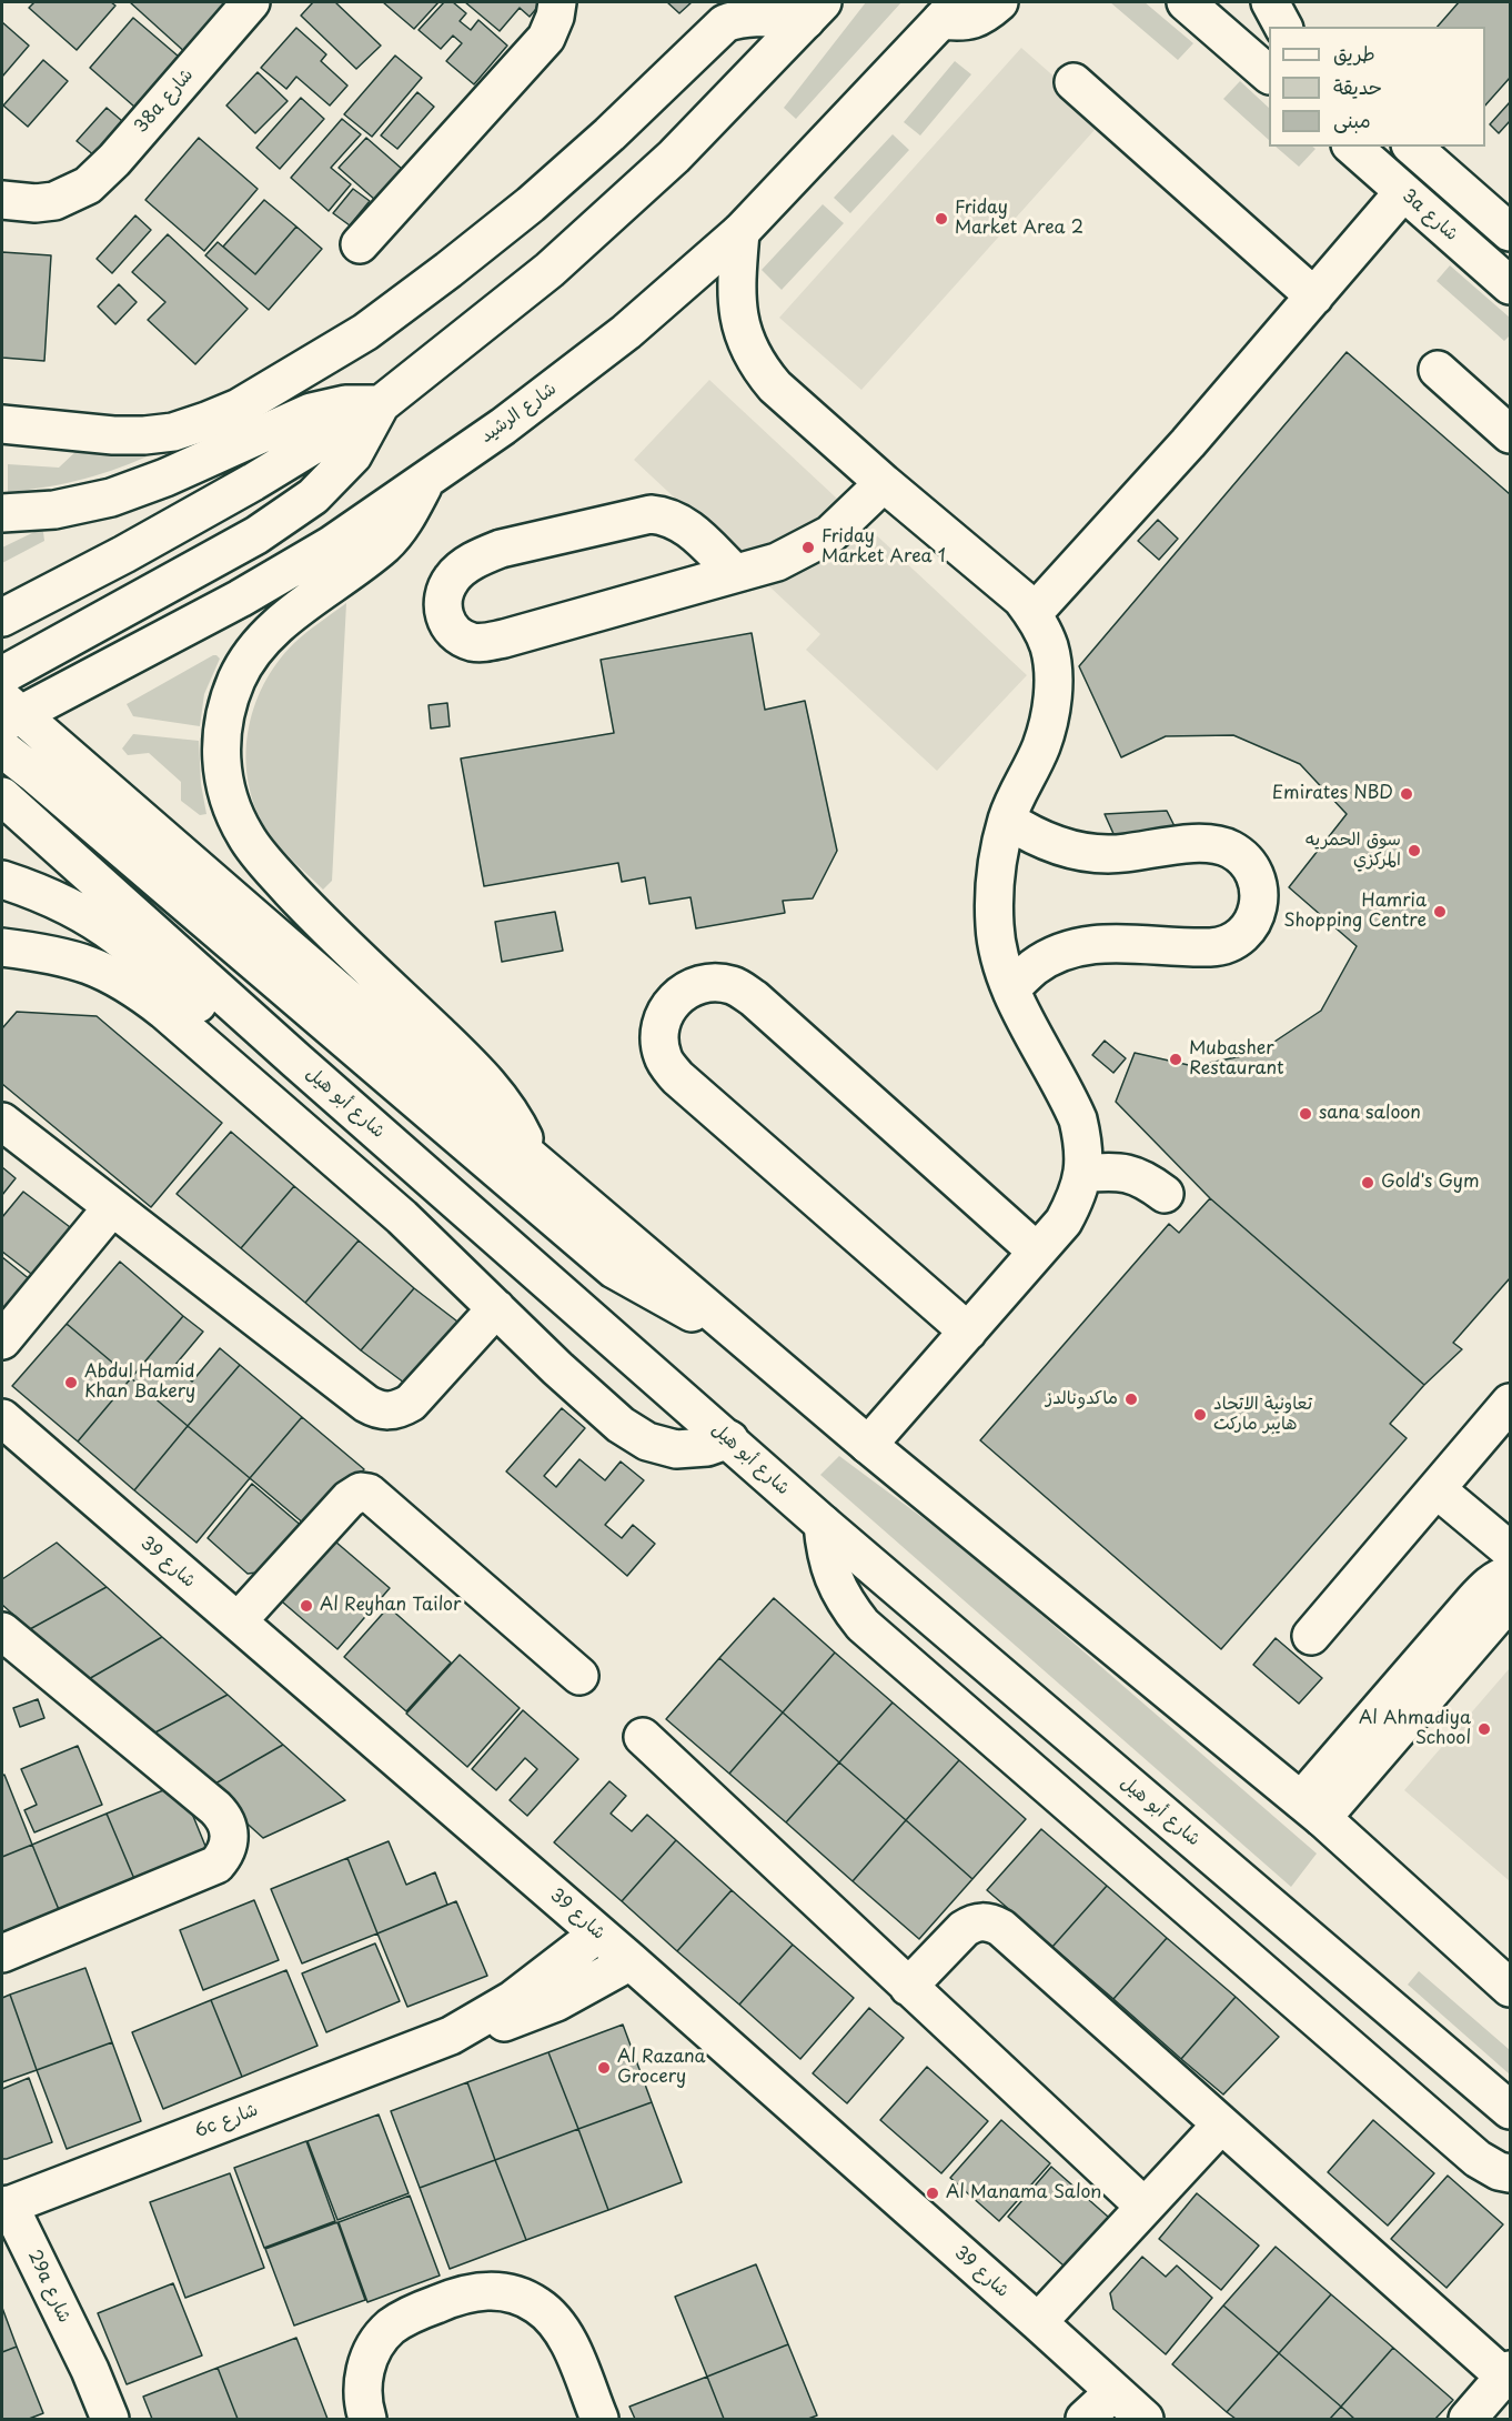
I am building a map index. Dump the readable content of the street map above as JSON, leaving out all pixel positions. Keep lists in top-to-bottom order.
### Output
{
  "streets": {
    "main road": [
      "38a شارع",
      "3a شارع",
      "شارع الرشيد",
      "شارع أبو هيل",
      "شارع 39",
      "6c شارع",
      "29a شارع"
    ]
  },
  "crossings": [
    ["شارع 39", "6c شارع"],
    ["6c شارع", "29a شارع"]
  ],
  "places": [
    "Friday Market Area 2",
    "Friday Market Area 1",
    "Emirates NBD",
    "سوق الحمريه المركزي",
    "Hamria Shopping Centre",
    "Mubasher Restaurant",
    "sana saloon",
    "Gold's Gym",
    "Abdul Hamid Khan Bakery",
    "ماكدونالدز",
    "تعاونية الاتحاد هايبر ماركت",
    "Al Reyhan Tailor",
    "Al Ahmadiya School",
    "Al Razana Grocery",
    "Al Manama Salon"
  ],
  "legend": ["طريق", "حديقة", "مبنى"]
}
